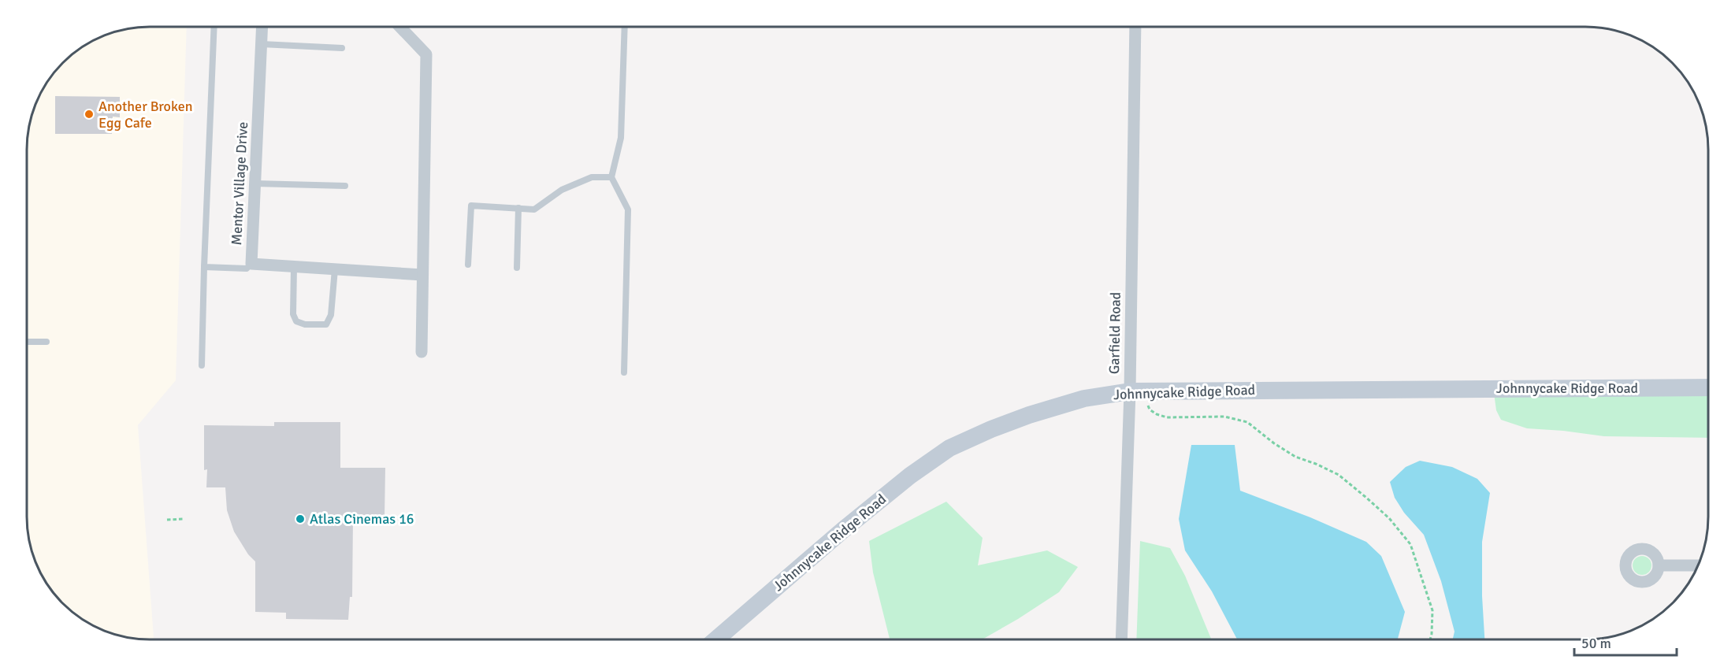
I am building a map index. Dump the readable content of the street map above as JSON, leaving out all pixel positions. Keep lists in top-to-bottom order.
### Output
{
  "streets": {
    "main road": ["Johnnycake Ridge Road"],
    "street": ["Mentor Village Drive", "Garfield Road"]
  },
  "crossings": [
    ["Garfield Road", "Johnnycake Ridge Road"]
  ],
  "places": ["Another Broken Egg Cafe", "Atlas Cinemas 16"],
  "scale_bar": "50 m"
}
